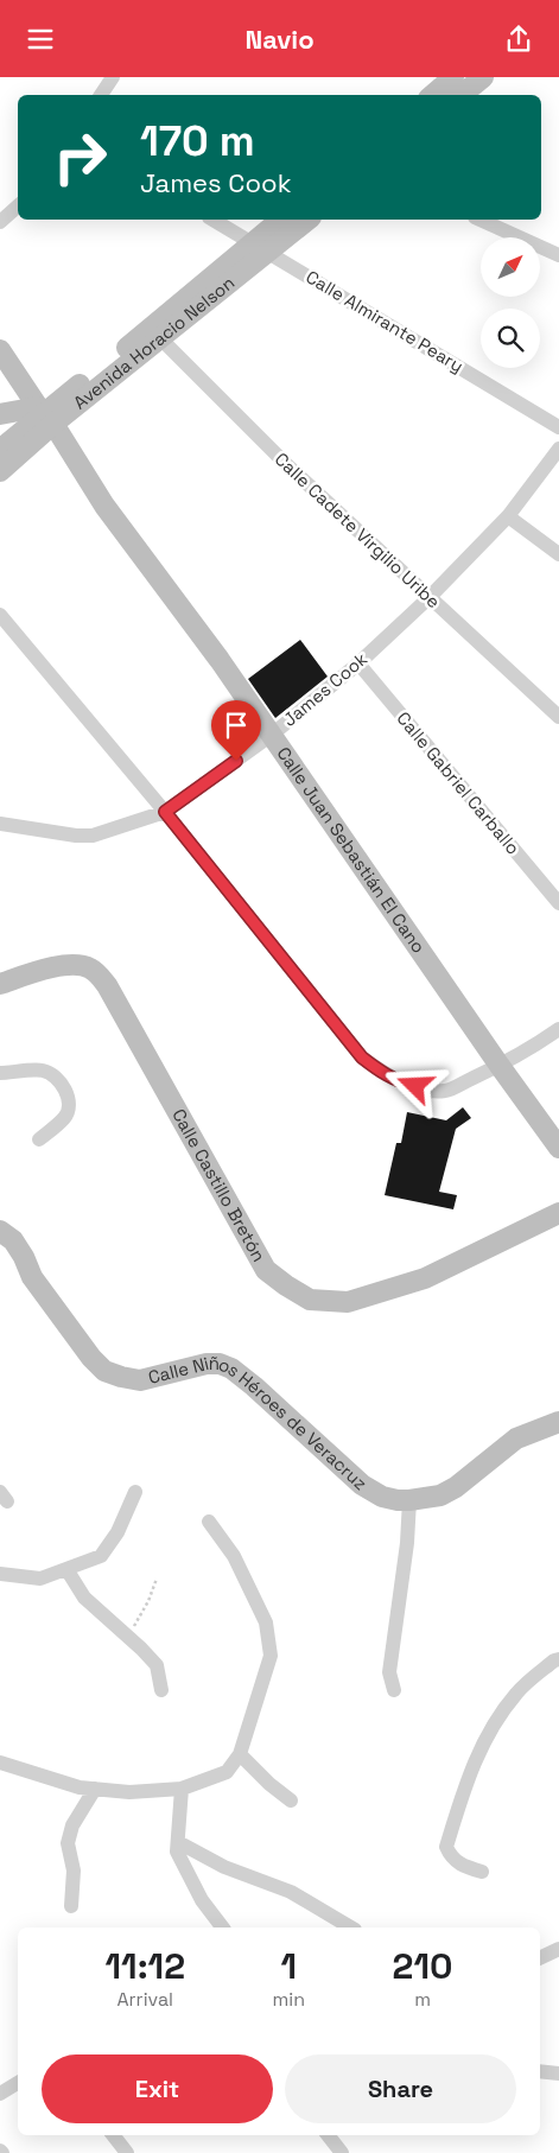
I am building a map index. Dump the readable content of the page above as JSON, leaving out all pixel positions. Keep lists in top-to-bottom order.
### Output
{
  "streets": {
    "street": [
      "Calle Almirante Peary",
      "Avenida Horacio Nelson",
      "Calle Cadete Virgilio Uribe",
      "James Cook",
      "Calle Gabriel Carballo",
      "Calle Juan Sebastián El Cano",
      "Calle Castillo Bretón",
      "Calle Niños Héroes de Veracruz"
    ]
  },
  "crossings": [
    ["Calle Almirante Peary", "Avenida Horacio Nelson"],
    ["Avenida Horacio Nelson", "Calle Cadete Virgilio Uribe"],
    ["Avenida Horacio Nelson", "Calle Juan Sebastián El Cano"],
    ["Calle Cadete Virgilio Uribe", "James Cook"],
    ["James Cook", "Calle Gabriel Carballo"],
    ["James Cook", "Calle Juan Sebastián El Cano"]
  ],
  "north": "top right",
  "page": {
    "header": "Navio",
    "turn": ["170 m", "James Cook"],
    "eta": [
      "11:12",
      "Arrival",
      "1",
      "min",
      "210",
      "m"
    ],
    "buttons": ["Exit", "Share"]
  }
}
